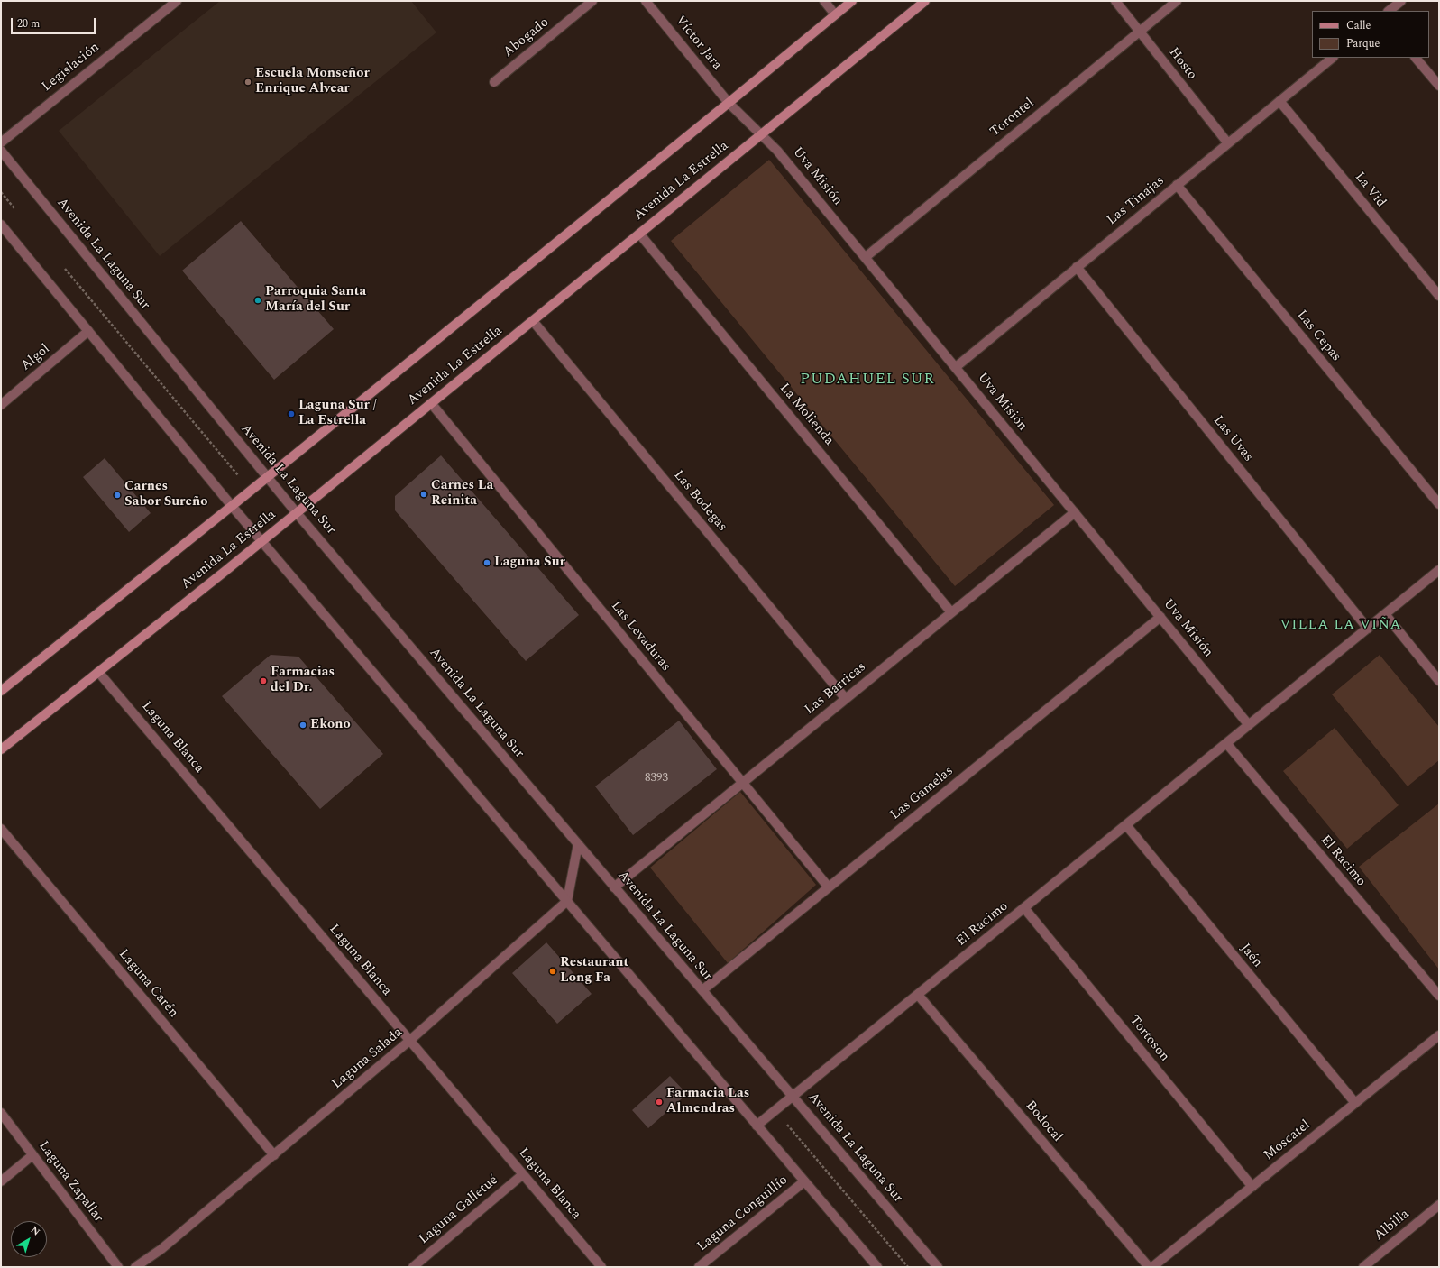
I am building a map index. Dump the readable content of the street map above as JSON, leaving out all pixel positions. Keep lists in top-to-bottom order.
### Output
{
  "streets": {
    "main road": ["Avenida La Estrella"],
    "street": [
      "Abogado",
      "Víctor Jara",
      "Hosto",
      "Legislación",
      "Torontel",
      "Uva Misión",
      "La Vid",
      "Las Tinajas",
      "Avenida La Laguna Sur",
      "Las Cepas",
      "Algol",
      "La Molienda",
      "Las Uvas",
      "Las Bodegas",
      "Las Levaduras",
      "Las Barricas",
      "Laguna Blanca",
      "Las Gamelas",
      "El Racimo",
      "Jaén",
      "Laguna Carén",
      "Tortoson",
      "Laguna Salada",
      "Bodocal",
      "Moscatel",
      "Laguna Zapallar",
      "Laguna Galletué",
      "Laguna Conguillío",
      "Albilla"
    ]
  },
  "crossings": [
    ["Víctor Jara", "Uva Misión"],
    ["Hosto", "Torontel"],
    ["Hosto", "Las Tinajas"],
    ["Torontel", "Uva Misión"],
    ["Uva Misión", "Avenida La Estrella"],
    ["Uva Misión", "Las Tinajas"],
    ["Uva Misión", "Las Barricas"],
    ["Uva Misión", "Las Gamelas"],
    ["Uva Misión", "El Racimo"],
    ["Avenida La Estrella", "Avenida La Laguna Sur"],
    ["Avenida La Estrella", "La Molienda"],
    ["Avenida La Estrella", "Las Bodegas"],
    ["Avenida La Estrella", "Las Levaduras"],
    ["Avenida La Estrella", "Laguna Blanca"],
    ["La Vid", "Las Tinajas"],
    ["Las Tinajas", "Las Cepas"],
    ["Las Tinajas", "Las Uvas"],
    ["Avenida La Laguna Sur", "Las Barricas"],
    ["Avenida La Laguna Sur", "Las Gamelas"],
    ["Avenida La Laguna Sur", "El Racimo"],
    ["La Molienda", "Las Barricas"],
    ["Las Uvas", "El Racimo"],
    ["Las Bodegas", "Las Barricas"],
    ["Las Levaduras", "Las Barricas"],
    ["Las Levaduras", "Las Gamelas"],
    ["Laguna Blanca", "Laguna Salada"],
    ["Laguna Blanca", "Laguna Galletué"],
    ["El Racimo", "Jaén"],
    ["El Racimo", "Tortoson"],
    ["El Racimo", "Bodocal"],
    ["Jaén", "Moscatel"],
    ["Laguna Carén", "Laguna Salada"],
    ["Tortoson", "Moscatel"]
  ],
  "districts": ["PUDAHUEL SUR", "VILLA LA VIÑA"],
  "places": [
    "Escuela Monseñor Enrique Alvear",
    "Parroquia Santa María del Sur",
    "Laguna Sur / La Estrella",
    "Carnes La Reinita",
    "Carnes Sabor Sureño",
    "Laguna Sur",
    "Farmacias del Dr.",
    "Ekono",
    "Restaurant Long Fa",
    "Farmacia Las Almendras"
  ],
  "house_numbers": ["8393"],
  "legend": ["Calle", "Parque"],
  "scale_bar": "20 m",
  "north": "top right"
}
